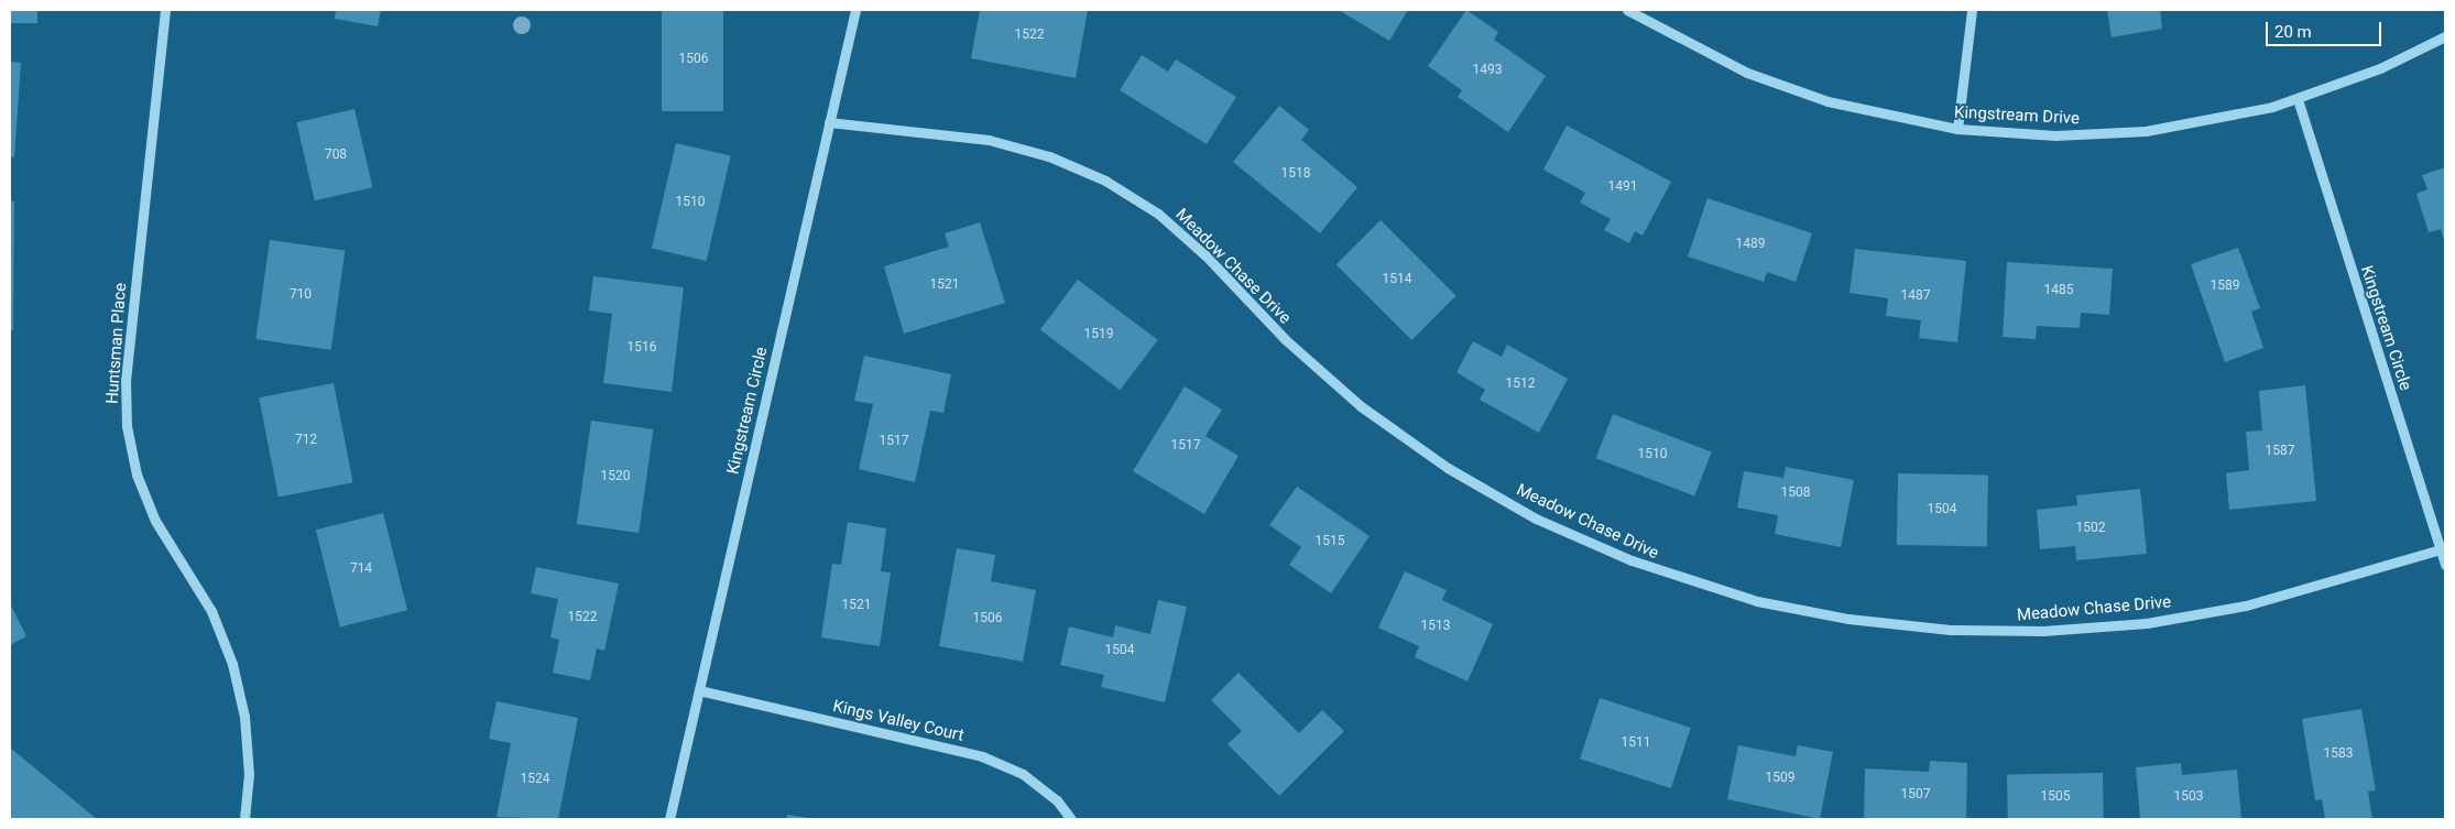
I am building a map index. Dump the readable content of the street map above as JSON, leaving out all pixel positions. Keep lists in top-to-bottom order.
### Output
{
  "streets": {
    "street": [
      "Kingstream Drive",
      "Meadow Chase Drive",
      "Kingstream Circle",
      "Huntsman Place",
      "Kings Valley Court"
    ]
  },
  "crossings": [
    ["Kingstream Drive", "Kingstream Circle"],
    ["Meadow Chase Drive", "Kingstream Circle"],
    ["Kingstream Circle", "Kings Valley Court"]
  ],
  "house_numbers": [
    "1522",
    "1506",
    "1493",
    "708",
    "1518",
    "1491",
    "1510",
    "1489",
    "1514",
    "1521",
    "1589",
    "1485",
    "710",
    "1487",
    "1519",
    "1516",
    "1512",
    "712",
    "1517",
    "1517",
    "1587",
    "1510",
    "1520",
    "1508",
    "1504",
    "1502",
    "1515",
    "714",
    "1521",
    "1522",
    "1506",
    "1513",
    "1504",
    "1511",
    "1583",
    "1509",
    "1524",
    "1507",
    "1505",
    "1503"
  ],
  "scale_bar": "20 m"
}
